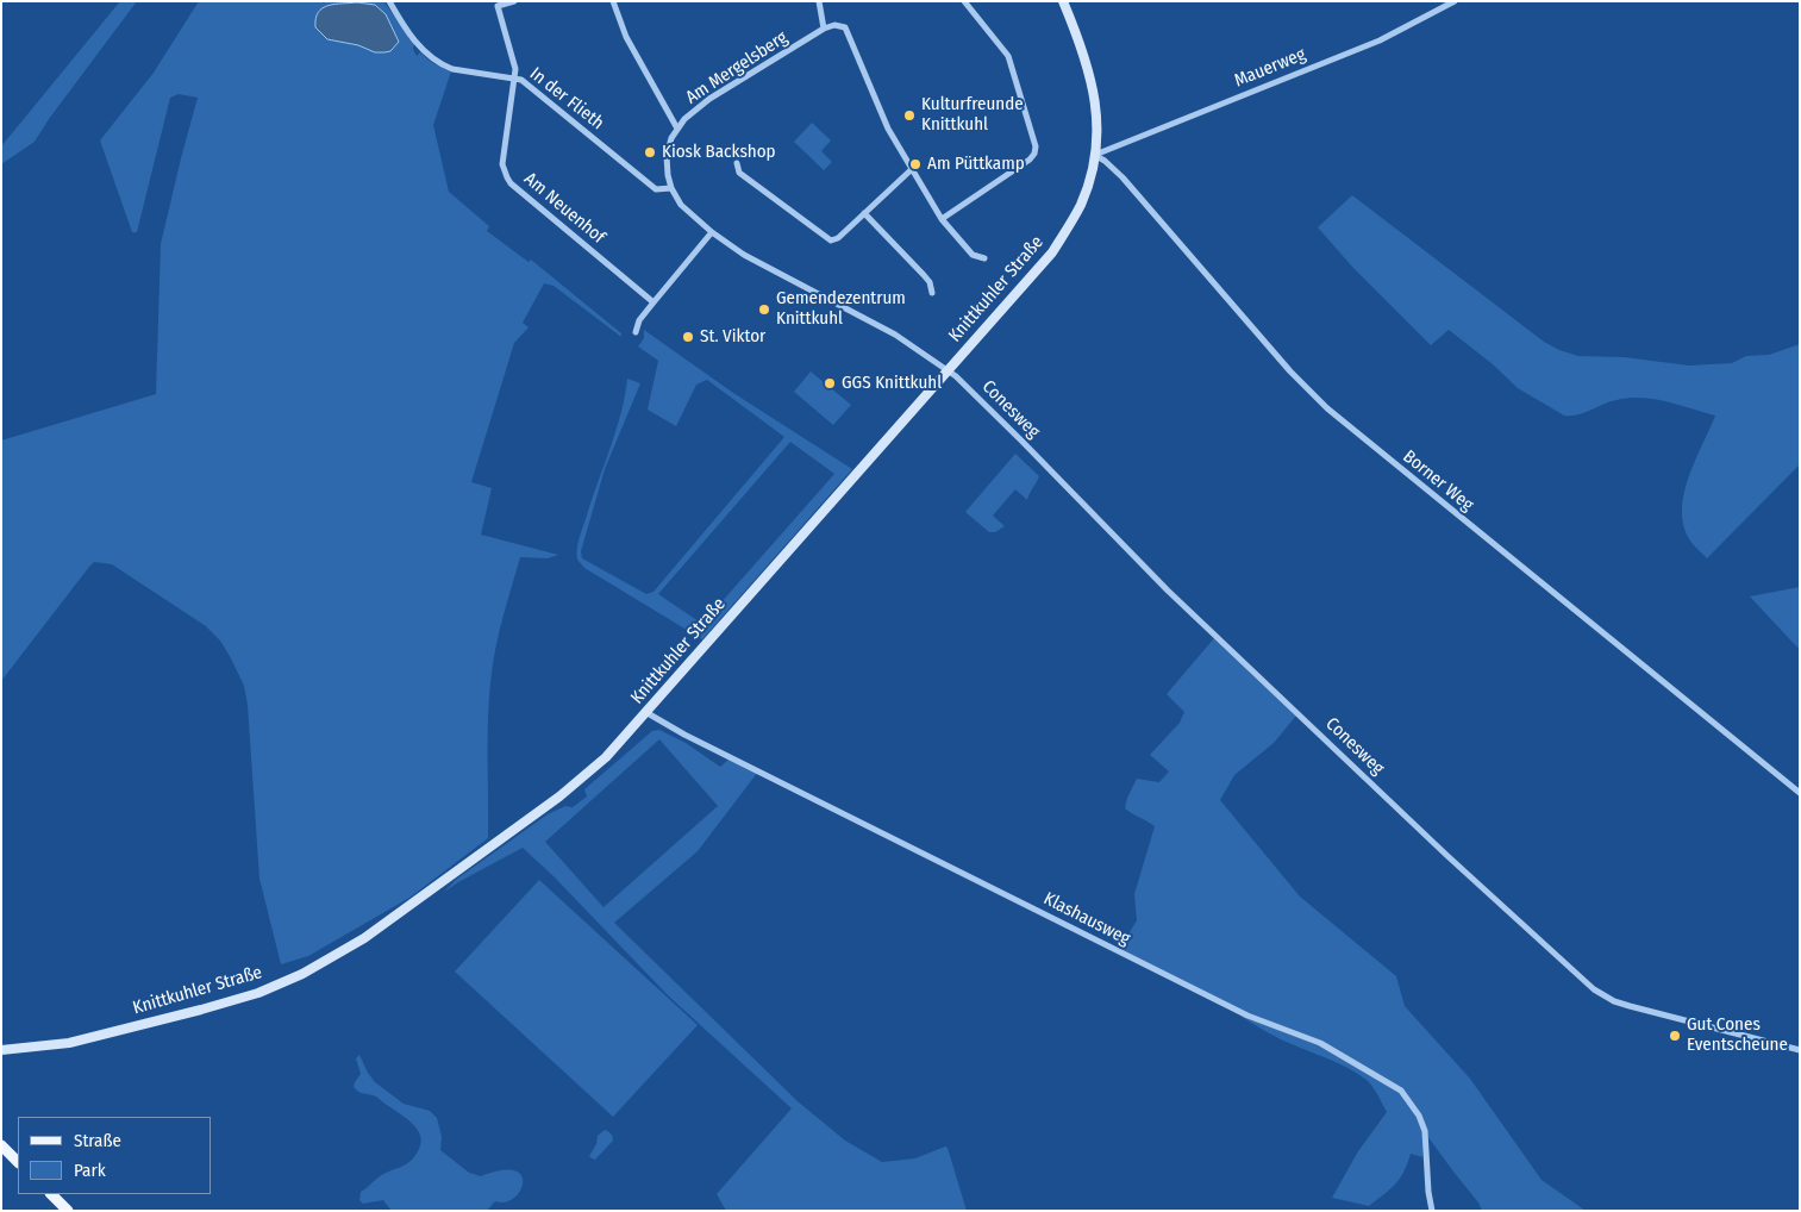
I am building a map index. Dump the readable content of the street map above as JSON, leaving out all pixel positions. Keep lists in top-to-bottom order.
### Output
{
  "streets": {
    "street": [
      "Am Mergelsberg",
      "Mauerweg",
      "In der Flieth",
      "Am Neuenhof",
      "Knittkuhler Straße",
      "Conesweg",
      "Borner Weg",
      "Klashausweg"
    ]
  },
  "crossings": [
    ["Am Mergelsberg", "In der Flieth"],
    ["Am Mergelsberg", "Knittkuhler Straße"],
    ["Am Mergelsberg", "Conesweg"],
    ["Mauerweg", "Knittkuhler Straße"],
    ["Mauerweg", "Borner Weg"],
    ["In der Flieth", "Am Neuenhof"],
    ["Knittkuhler Straße", "Conesweg"],
    ["Knittkuhler Straße", "Borner Weg"],
    ["Knittkuhler Straße", "Klashausweg"]
  ],
  "places": [
    "Kulturfreunde Knittkuhl",
    "Kiosk Backshop",
    "Am Püttkamp",
    "Gemendezentrum Knittkuhl",
    "St. Viktor",
    "GGS Knittkuhl",
    "Gut Cones Eventscheune"
  ],
  "legend": ["Straße", "Park"]
}
